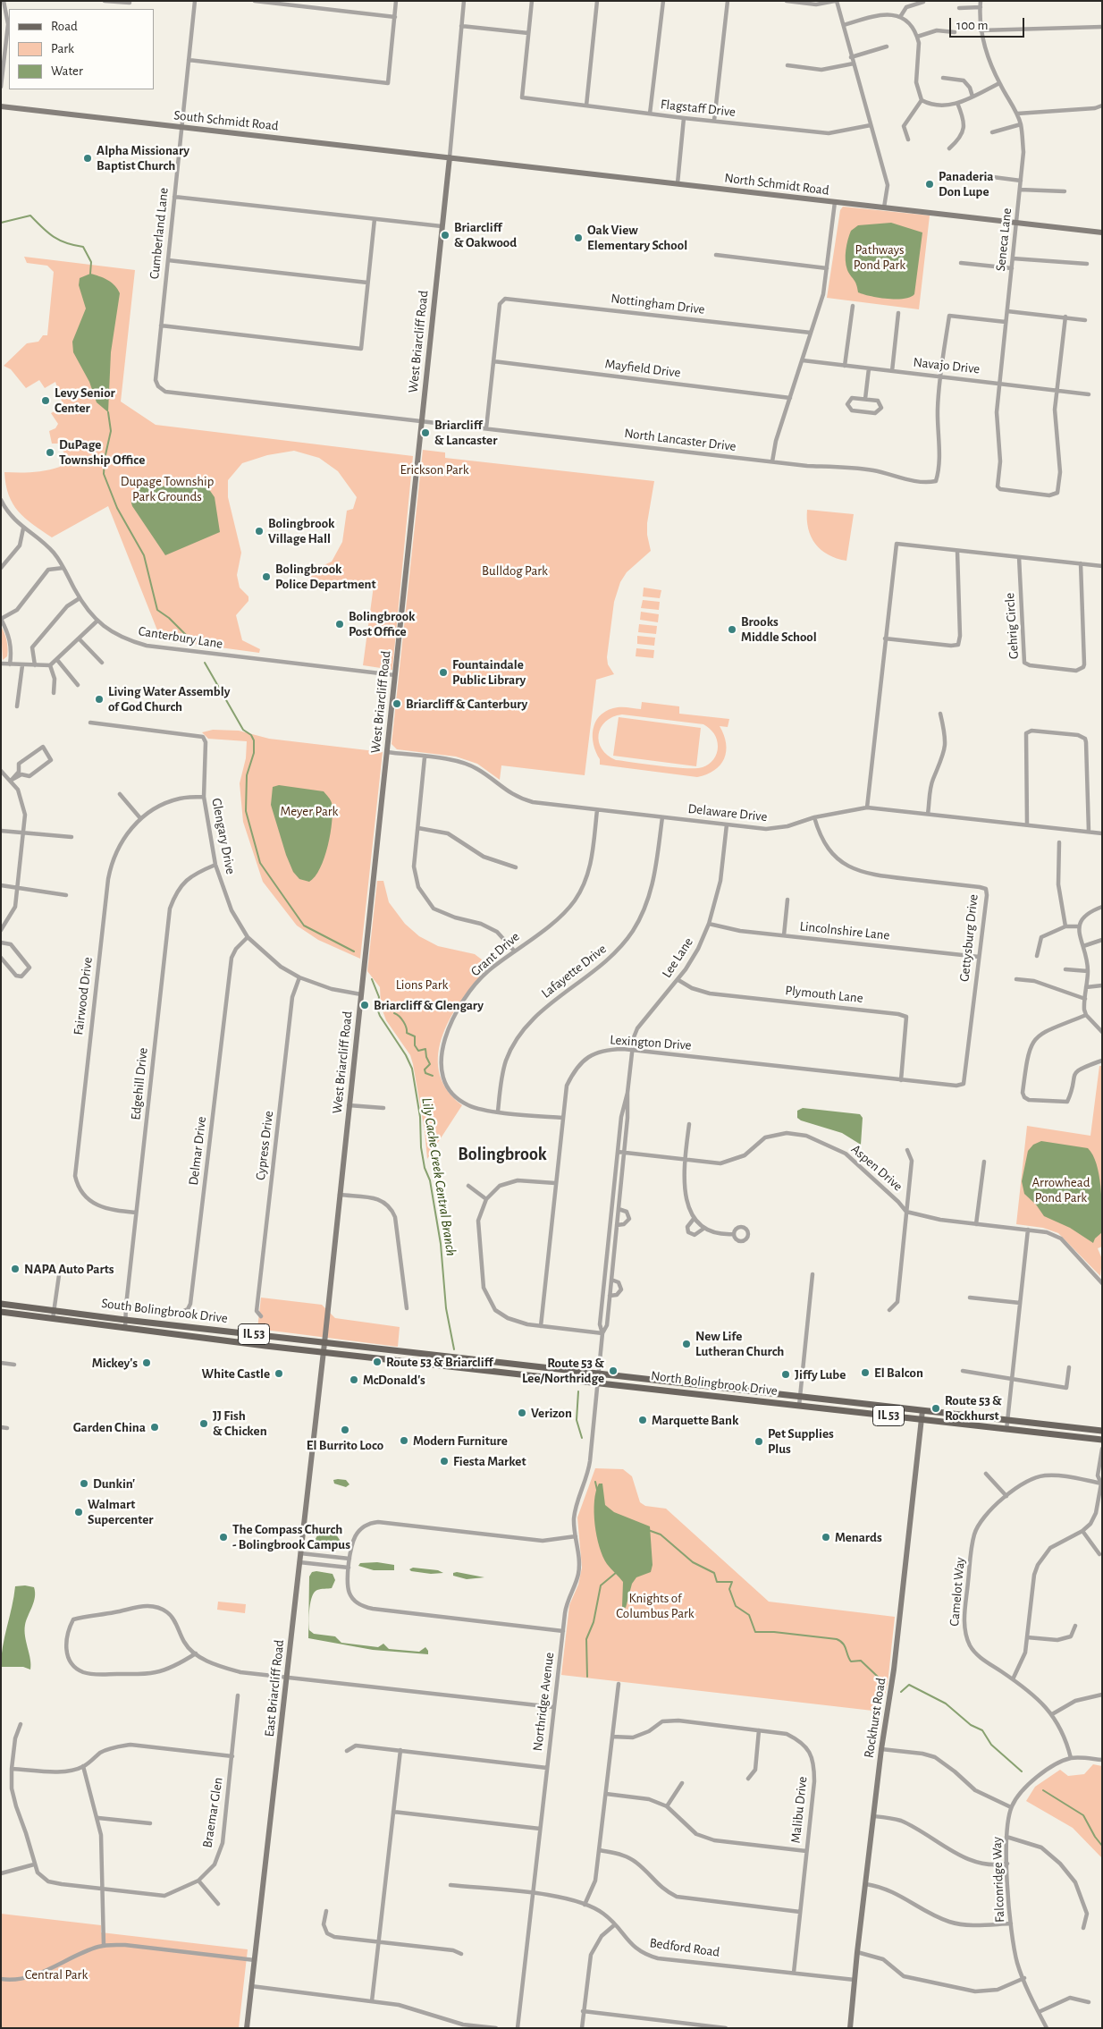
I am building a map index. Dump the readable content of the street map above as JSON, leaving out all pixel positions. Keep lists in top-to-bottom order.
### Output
{
  "streets": {
    "main road": ["South Bolingbrook Drive", "IL 53", "North Bolingbrook Drive"],
    "street": [
      "Flagstaff Drive",
      "South Schmidt Road",
      "North Schmidt Road",
      "Cumberland Lane",
      "Seneca Lane",
      "Nottingham Drive",
      "West Briarcliff Road",
      "Navajo Drive",
      "Mayfield Drive",
      "North Lancaster Drive",
      "Gehrig Circle",
      "Canterbury Lane",
      "Delaware Drive",
      "Glengary Drive",
      "Lincolnshire Lane",
      "Gettysburg Drive",
      "Grant Drive",
      "Lee Lane",
      "Lafayette Drive",
      "Plymouth Lane",
      "Fairwood Drive",
      "Lexington Drive",
      "Edgehill Drive",
      "Cypress Drive",
      "Delmar Drive",
      "Aspen Drive",
      "Camelot Way",
      "East Briarcliff Road",
      "Northridge Avenue",
      "Rockhurst Road",
      "Malibu Drive",
      "Braemar Glen",
      "Falconridge Way",
      "Bedford Road"
    ]
  },
  "crossings": [
    ["South Schmidt Road", "North Schmidt Road"],
    ["South Schmidt Road", "Cumberland Lane"],
    ["South Schmidt Road", "West Briarcliff Road"],
    ["North Schmidt Road", "Seneca Lane"],
    ["North Schmidt Road", "West Briarcliff Road"],
    ["Cumberland Lane", "North Lancaster Drive"],
    ["Seneca Lane", "Navajo Drive"],
    ["Nottingham Drive", "Mayfield Drive"],
    ["West Briarcliff Road", "North Lancaster Drive"],
    ["West Briarcliff Road", "Canterbury Lane"],
    ["West Briarcliff Road", "Delaware Drive"],
    ["West Briarcliff Road", "Glengary Drive"],
    ["West Briarcliff Road", "South Bolingbrook Drive"],
    ["West Briarcliff Road", "North Bolingbrook Drive"],
    ["West Briarcliff Road", "East Briarcliff Road"],
    ["Navajo Drive", "North Lancaster Drive"],
    ["Delaware Drive", "Gettysburg Drive"],
    ["Delaware Drive", "Grant Drive"],
    ["Delaware Drive", "Lee Lane"],
    ["Delaware Drive", "Lafayette Drive"],
    ["Glengary Drive", "Fairwood Drive"],
    ["Glengary Drive", "Edgehill Drive"],
    ["Glengary Drive", "Cypress Drive"],
    ["Glengary Drive", "Delmar Drive"],
    ["Lincolnshire Lane", "Gettysburg Drive"],
    ["Lincolnshire Lane", "Lee Lane"],
    ["Gettysburg Drive", "Lexington Drive"],
    ["Grant Drive", "Lafayette Drive"],
    ["Grant Drive", "Lexington Drive"],
    ["Lee Lane", "Plymouth Lane"],
    ["Lee Lane", "Lexington Drive"],
    ["Lee Lane", "Aspen Drive"],
    ["Lee Lane", "North Bolingbrook Drive"],
    ["Lee Lane", "Northridge Avenue"],
    ["Plymouth Lane", "Lexington Drive"],
    ["Fairwood Drive", "Edgehill Drive"],
    ["Edgehill Drive", "Delmar Drive"],
    ["Edgehill Drive", "South Bolingbrook Drive"],
    ["South Bolingbrook Drive", "North Bolingbrook Drive"],
    ["South Bolingbrook Drive", "East Briarcliff Road"],
    ["North Bolingbrook Drive", "East Briarcliff Road"],
    ["North Bolingbrook Drive", "Northridge Avenue"],
    ["North Bolingbrook Drive", "Rockhurst Road"],
    ["Camelot Way", "Falconridge Way"],
    ["Northridge Avenue", "Bedford Road"],
    ["Rockhurst Road", "Bedford Road"],
    ["Malibu Drive", "Bedford Road"]
  ],
  "districts": ["Bolingbrook"],
  "water": ["Lily Cache Creek Central Branch"],
  "parks": [
    "Pathways Pond Park",
    "Erickson Park",
    "Dupage Township Park Grounds",
    "Bulldog Park",
    "Meyer Park",
    "Lions Park",
    "Arrowhead Pond Park",
    "Knights of Columbus Park",
    "Central Park"
  ],
  "places": [
    "Alpha Missionary Baptist Church",
    "Panaderia Don Lupe",
    "Briarcliff & Oakwood",
    "Oak View Elementary School",
    "Levy Senior Center",
    "Briarcliff & Lancaster",
    "DuPage Township Office",
    "Bolingbrook Village Hall",
    "Bolingbrook Police Department",
    "Bolingbrook Post Office",
    "Brooks Middle School",
    "Fountaindale Public Library",
    "Living Water Assembly of God Church",
    "Briarcliff & Canterbury",
    "Briarcliff & Glengary",
    "NAPA Auto Parts",
    "New Life Lutheran Church",
    "Route 53 & Briarcliff",
    "Mickey's",
    "Route 53 & Lee/Northridge",
    "El Balcon",
    "White Castle",
    "Jiffy Lube",
    "McDonald's",
    "Route 53 & Rockhurst",
    "Verizon",
    "Marquette Bank",
    "JJ Fish & Chicken",
    "Garden China",
    "El Burrito Loco",
    "Modern Furniture",
    "Pet Supplies Plus",
    "Fiesta Market",
    "Dunkin'",
    "Walmart Supercenter",
    "The Compass Church - Bolingbrook Campus",
    "Menards"
  ],
  "legend": ["Road", "Park", "Water"],
  "scale_bar": "100 m"
}
